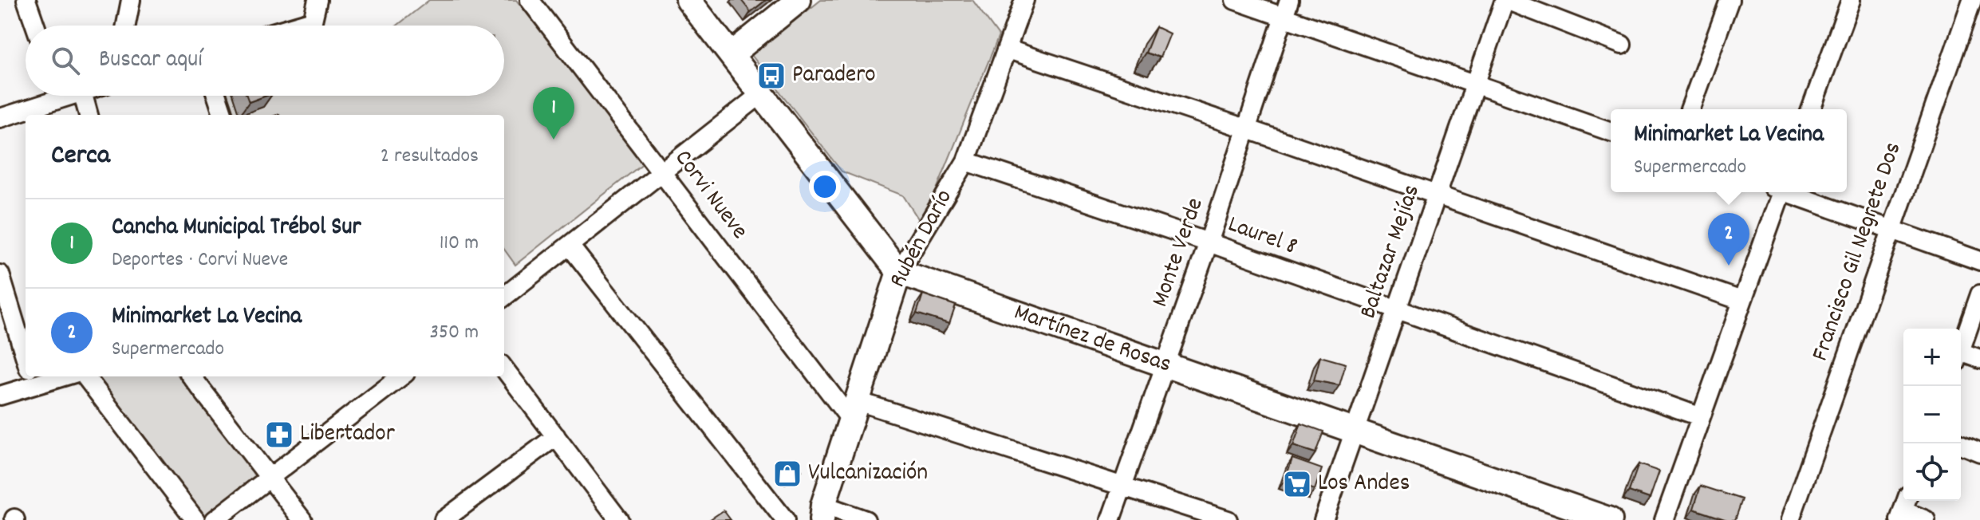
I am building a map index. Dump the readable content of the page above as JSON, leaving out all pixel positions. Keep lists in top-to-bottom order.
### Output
{
  "streets": {
    "street": [
      "Corvi Nueve",
      "Laurel 8",
      "Rubén Darío",
      "Baltazar Mejías",
      "Francisco Gil Negrete Dos",
      "Monte Verde",
      "Martínez de Rosas"
    ]
  },
  "crossings": [
    ["Corvi Nueve", "Rubén Darío"],
    ["Laurel 8", "Rubén Darío"],
    ["Laurel 8", "Baltazar Mejías"],
    ["Laurel 8", "Monte Verde"],
    ["Rubén Darío", "Martínez de Rosas"],
    ["Baltazar Mejías", "Martínez de Rosas"],
    ["Monte Verde", "Martínez de Rosas"]
  ],
  "places": {
    "bus stop": ["Paradero"],
    "pharmacy": ["Libertador"],
    "shop": ["Vulcanización"],
    "supermarket": ["Los Andes"]
  },
  "page": {
    "search": "Buscar aquí",
    "pins": ["1", "2"],
    "popup": ["Minimarket La Vecina", "Supermercado"],
    "heading": ["Cerca", "2 resultados"],
    "list": [
      {
        "mark": "1",
        "name": "Cancha Municipal Trébol Sur",
        "note": "Deportes · Corvi Nueve",
        "value": "110 m"
      },
      {
        "mark": "2",
        "name": "Minimarket La Vecina",
        "note": "Supermercado",
        "value": "350 m"
      }
    ],
    "map_buttons": ["+", "−"]
  }
}
